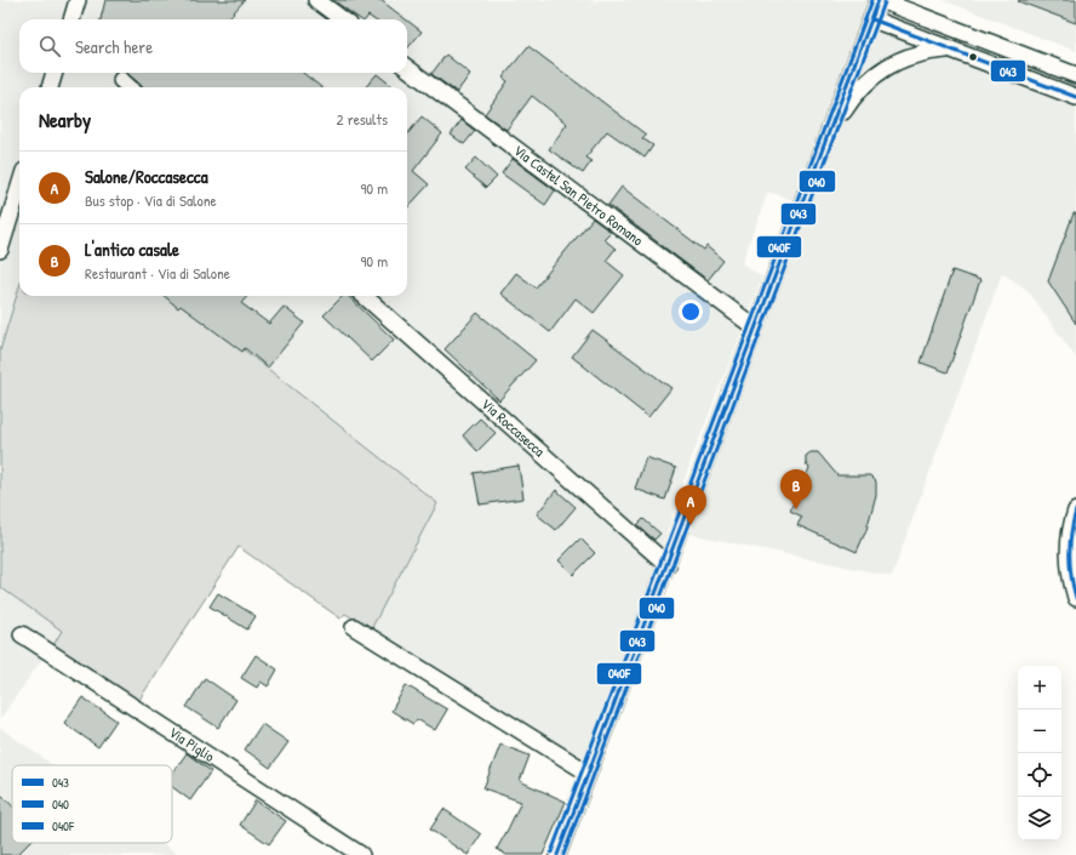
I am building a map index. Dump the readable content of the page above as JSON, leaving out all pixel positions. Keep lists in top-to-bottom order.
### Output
{
  "streets": {
    "street": ["Via Castel San Pietro Romano", "Via Roccasecca", "Via Piglio"]
  },
  "lines": ["transit line 043", "transit line 040F", "transit line 040"],
  "legend": ["043", "040", "040F"],
  "page": {
    "search": "Search here",
    "heading": ["Nearby", "2 results"],
    "list": [
      {
        "mark": "A",
        "name": "Salone/Roccasecca",
        "note": "Bus stop · Via di Salone",
        "value": "90 m"
      },
      {
        "mark": "B",
        "name": "L'antico casale",
        "note": "Restaurant · Via di Salone",
        "value": "90 m"
      }
    ],
    "pins": ["B", "A"],
    "map_buttons": ["+", "−"]
  }
}
